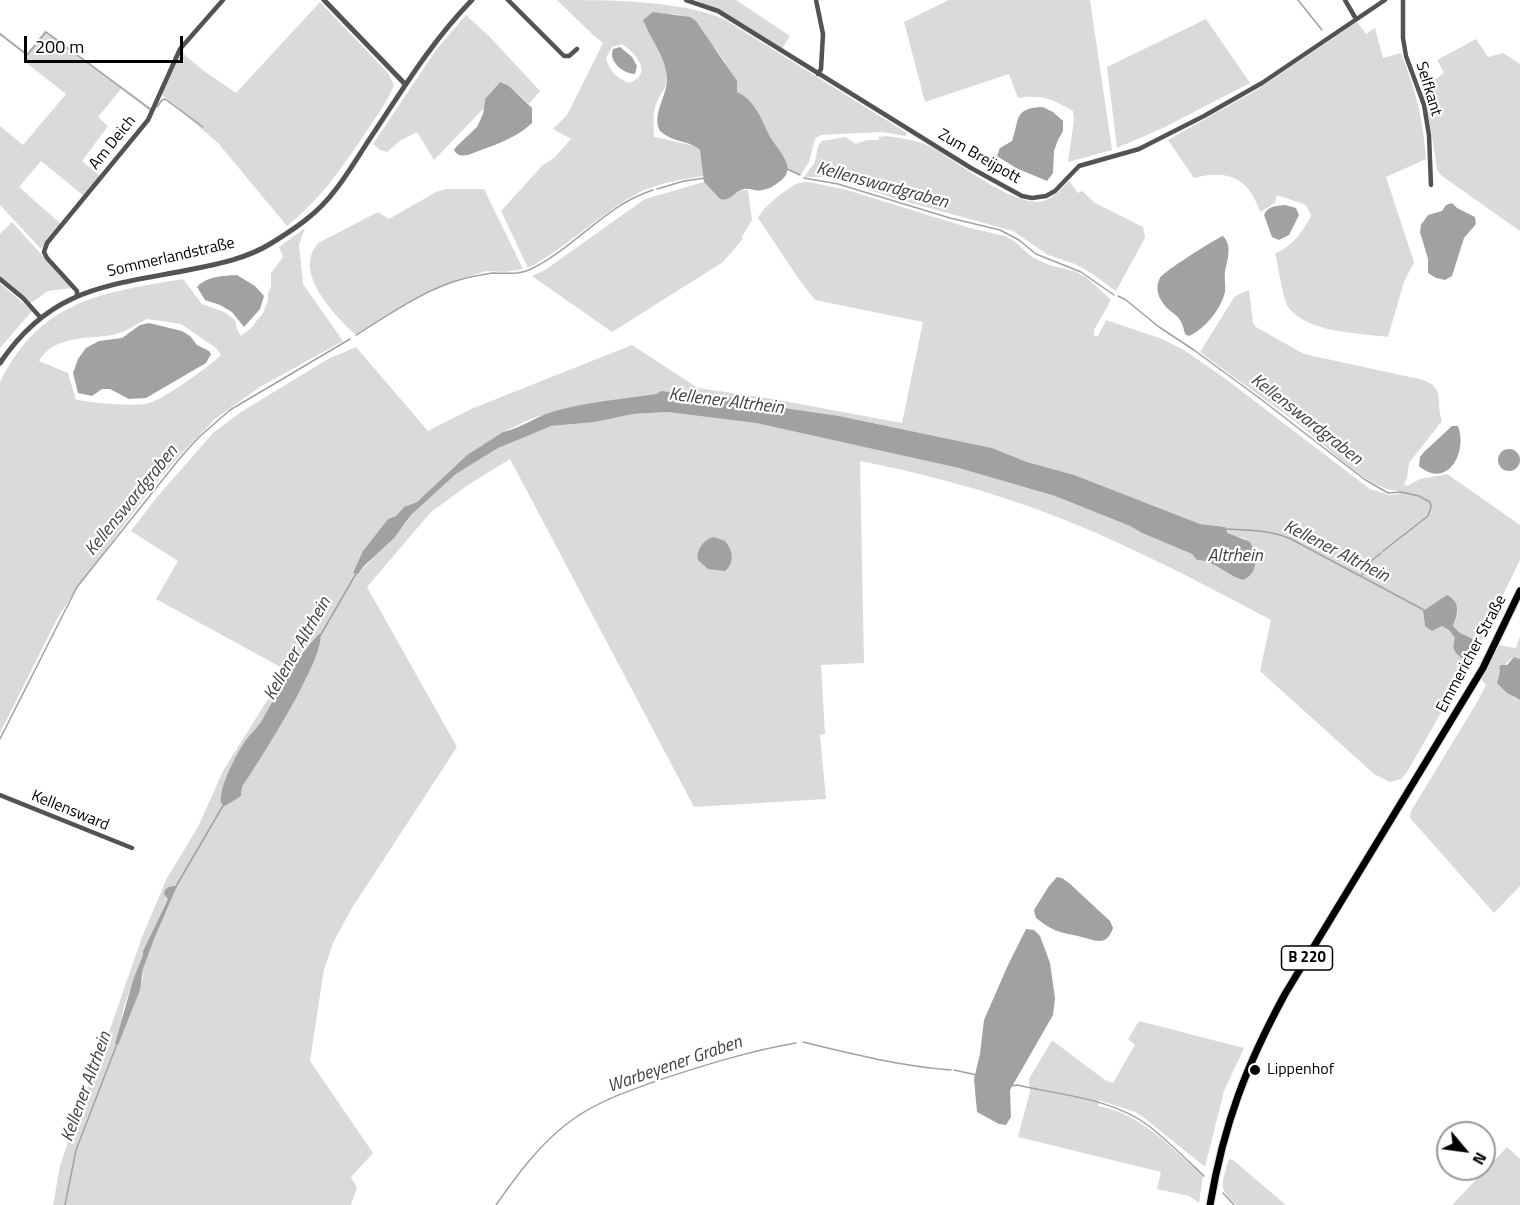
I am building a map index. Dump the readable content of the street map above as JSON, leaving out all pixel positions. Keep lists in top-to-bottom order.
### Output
{
  "streets": {
    "main road": ["Emmericher Straße", "B 220"],
    "street": [
      "Selfkant",
      "Am Deich",
      "Zum Breijpott",
      "Sommerlandstraße",
      "Kellensward"
    ]
  },
  "crossings": [
    ["Am Deich", "Sommerlandstraße"]
  ],
  "water": [
    "Kellenswardgraben",
    "Kellener Altrhein",
    "Altrhein",
    "Warbeyener Graben"
  ],
  "places": ["Lippenhof"],
  "scale_bar": "200 m",
  "north": "bottom right"
}
